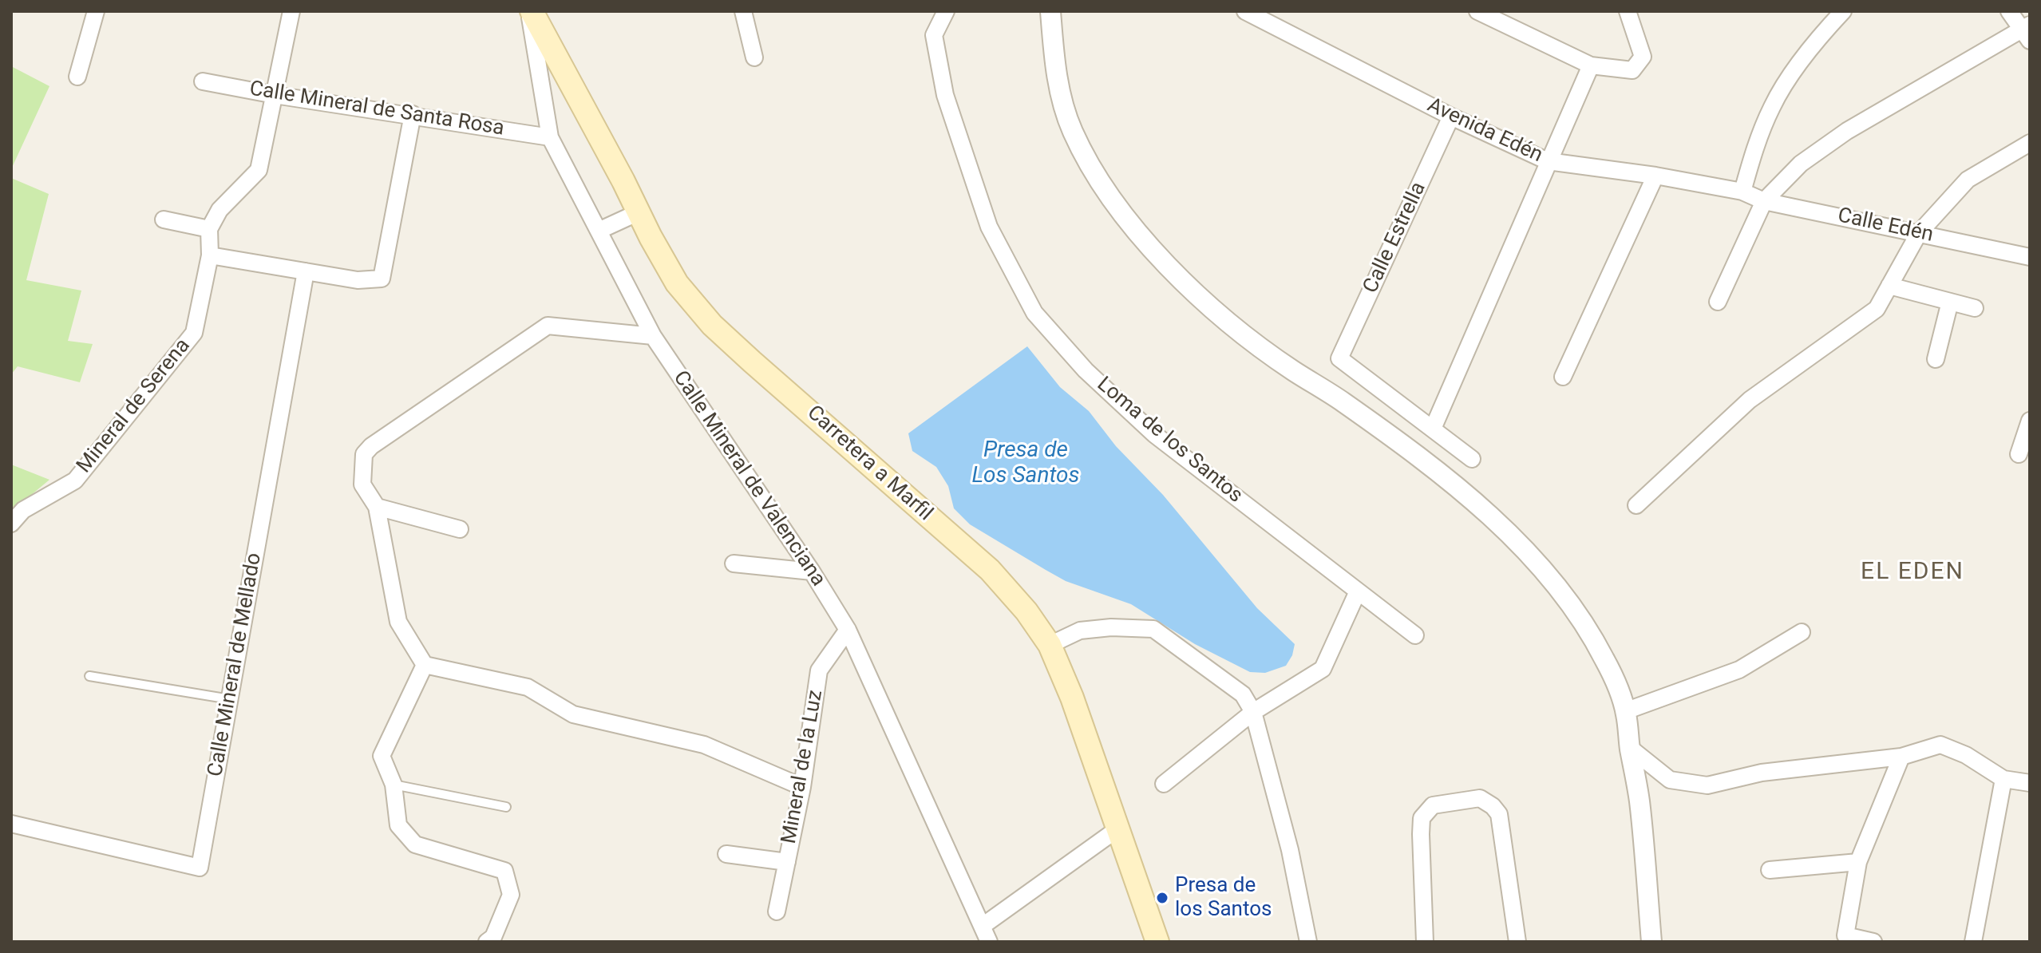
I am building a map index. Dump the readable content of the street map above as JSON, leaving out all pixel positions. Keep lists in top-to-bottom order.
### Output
{
  "streets": {
    "main road": ["Carretera a Marfil"],
    "street": [
      "Calle Mineral de Santa Rosa",
      "Avenida Edén",
      "Calle Edén",
      "Calle Estrella",
      "Mineral de Serena",
      "Loma de los Santos",
      "Calle Mineral de Valenciana",
      "Calle Mineral de Mellado",
      "Mineral de la Luz"
    ]
  },
  "crossings": [
    ["Calle Mineral de Santa Rosa", "Calle Mineral de Valenciana"],
    ["Avenida Edén", "Calle Edén"],
    ["Avenida Edén", "Calle Estrella"],
    ["Carretera a Marfil", "Calle Mineral de Valenciana"],
    ["Calle Mineral de Valenciana", "Mineral de la Luz"]
  ],
  "districts": ["EL EDEN"],
  "water": ["Presa de Los Santos"],
  "places": ["Presa de los Santos"]
}
